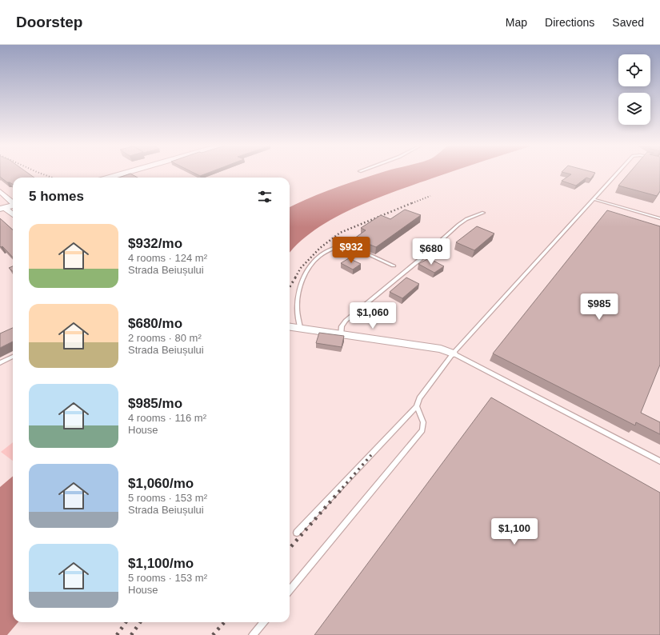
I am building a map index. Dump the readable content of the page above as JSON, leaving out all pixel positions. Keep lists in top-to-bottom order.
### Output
{
  "page": {
    "header": "Doorstep",
    "nav": ["Map", "Directions", "Saved"],
    "heading": "5 homes",
    "list": [
      {
        "name": "$932/mo",
        "note": "4 rooms · 124 m² · Strada Beiușului"
      },
      {
        "name": "$680/mo",
        "note": "2 rooms · 80 m² · Strada Beiușului"
      },
      {
        "name": "$985/mo",
        "note": "4 rooms · 116 m² · House"
      },
      {
        "name": "$1,060/mo",
        "note": "5 rooms · 153 m² · Strada Beiușului"
      },
      {
        "name": "$1,100/mo",
        "note": "5 rooms · 153 m² · House"
      }
    ],
    "price": [
      "$932",
      "$680",
      "$985",
      "$1,060",
      "$1,100"
    ]
  }
}
